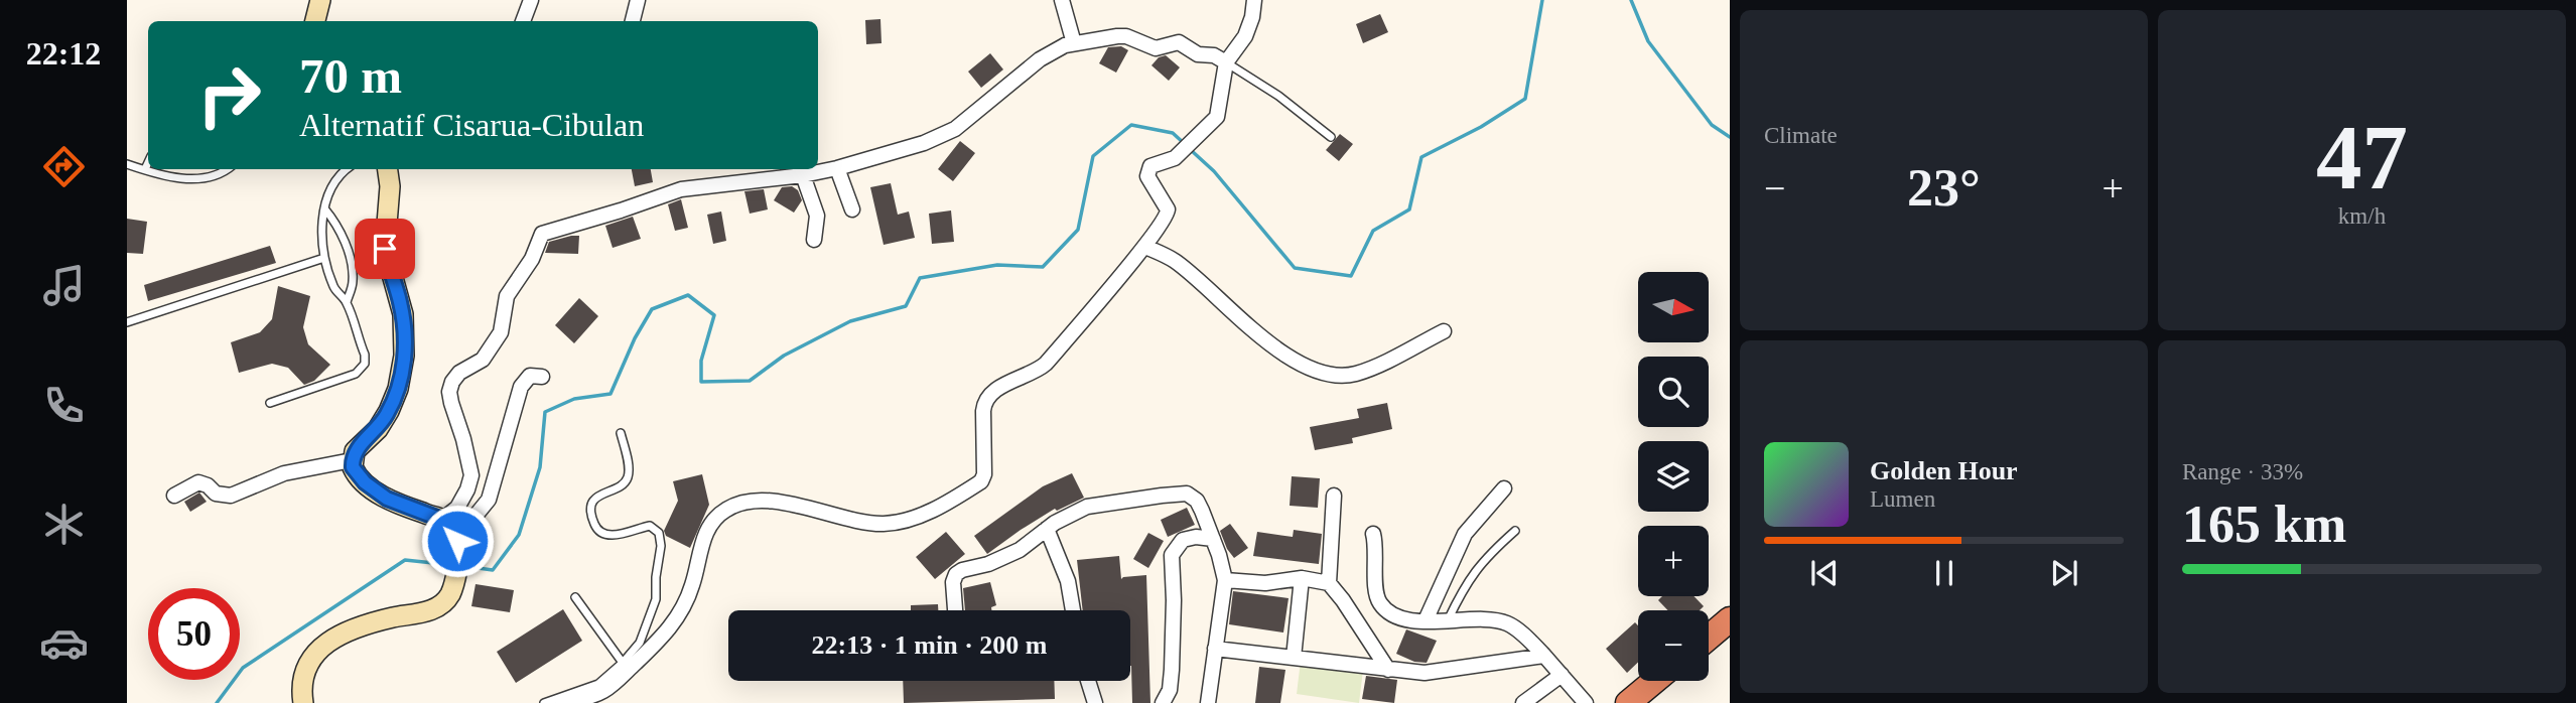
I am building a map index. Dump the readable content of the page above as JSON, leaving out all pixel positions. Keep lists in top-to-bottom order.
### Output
{
  "north": "right",
  "page": {
    "tabs": "22:12",
    "tile": [
      "Climate",
      ["47", "km/h"],
      ["Range · 33%", "165 km"]
    ],
    "turn": ["70 m", "Alternatif Cisarua-Cibulan"],
    "heat": ["−", "23°", "+"],
    "map_buttons": ["+", "−"],
    "song": ["Golden Hour", "Lumen"],
    "limit": "50",
    "trip": "22:13 · 1 min · 200 m"
  }
}
